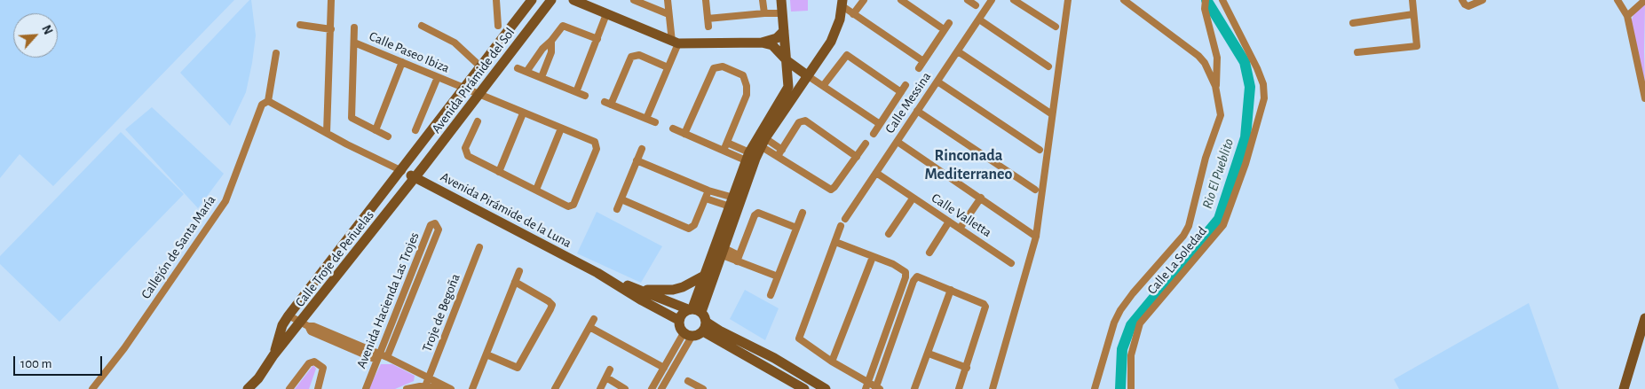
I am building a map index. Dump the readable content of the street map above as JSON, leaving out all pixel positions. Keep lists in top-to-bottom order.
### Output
{
  "streets": {
    "street": [
      "Calle Paseo Ibiza",
      "Avenida Pirámide del Sol",
      "Calle Messina",
      "Avenida Pirámide de la Luna",
      "Calle Valletta",
      "Callejón de Santa María",
      "Calle Troje de Peñuelas",
      "Calle La Soledad",
      "Avenida Hacienda Las Trojes",
      "Troje de Begoña"
    ]
  },
  "crossings": [
    ["Calle Paseo Ibiza", "Avenida Pirámide del Sol"],
    ["Avenida Pirámide del Sol", "Avenida Pirámide de la Luna"],
    ["Avenida Pirámide del Sol", "Calle Troje de Peñuelas"],
    ["Calle Messina", "Calle Valletta"],
    ["Avenida Pirámide de la Luna", "Calle Troje de Peñuelas"]
  ],
  "districts": ["Rinconada Mediterraneo"],
  "water": ["Rio El Pueblito"],
  "scale_bar": "100 m",
  "north": "top right"
}
